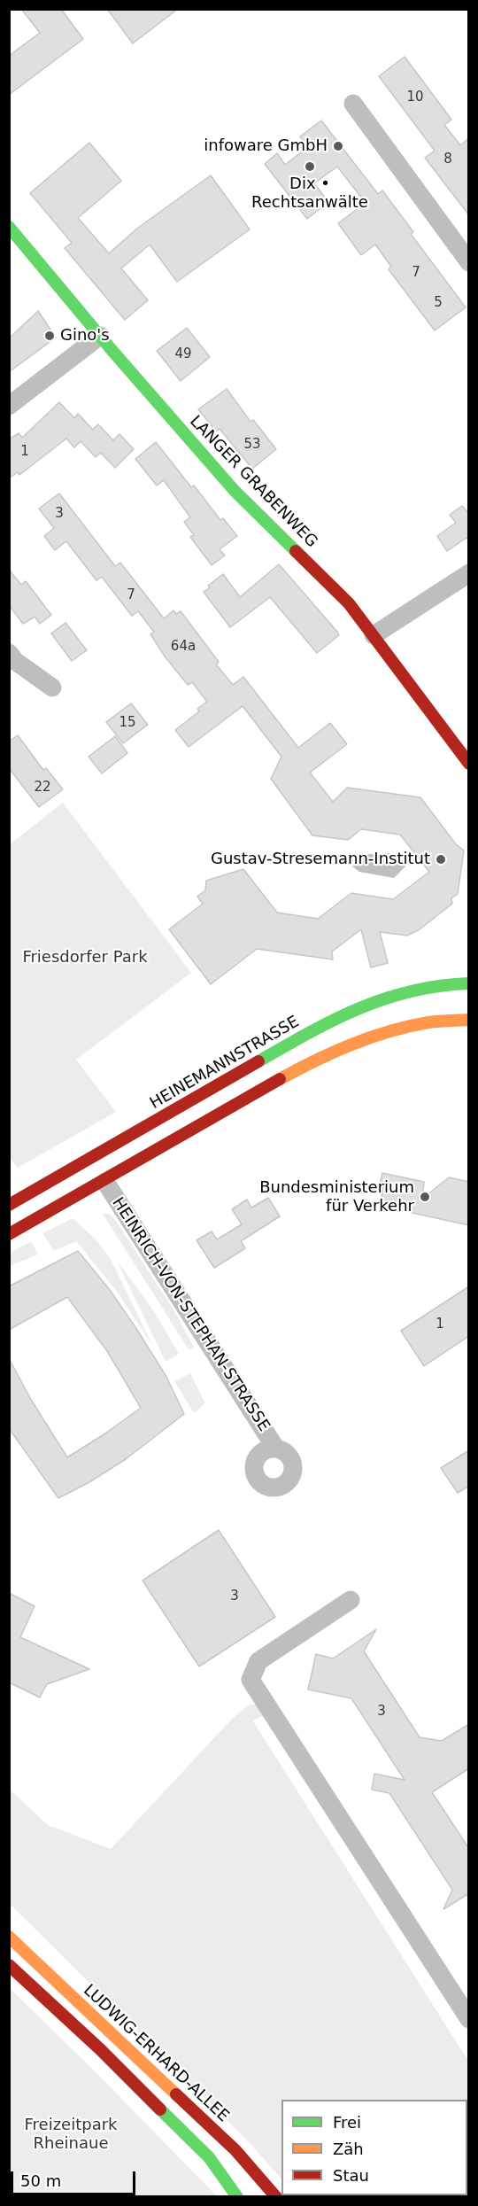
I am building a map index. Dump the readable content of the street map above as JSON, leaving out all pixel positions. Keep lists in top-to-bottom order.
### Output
{
  "streets": {
    "main road": ["LANGER GRABENWEG", "HEINEMANNSTRASSE", "LUDWIG-ERHARD-ALLEE"],
    "street": ["HEINRICH-VON-STEPHAN-STRASSE"]
  },
  "parks": ["Friesdorfer Park", "Freizeitpark Rheinaue"],
  "places": [
    "infoware GmbH",
    "Dix • Rechtsanwälte",
    "Gino's",
    "Gustav-Stresemann-Institut",
    "Bundesministerium für Verkehr"
  ],
  "house_numbers": [
    "10",
    "8",
    "7",
    "5",
    "49",
    "53",
    "1",
    "3",
    "7",
    "64a",
    "15",
    "22",
    "1",
    "3",
    "3"
  ],
  "legend": ["Frei", "Zäh", "Stau"],
  "scale_bar": "50 m"
}
